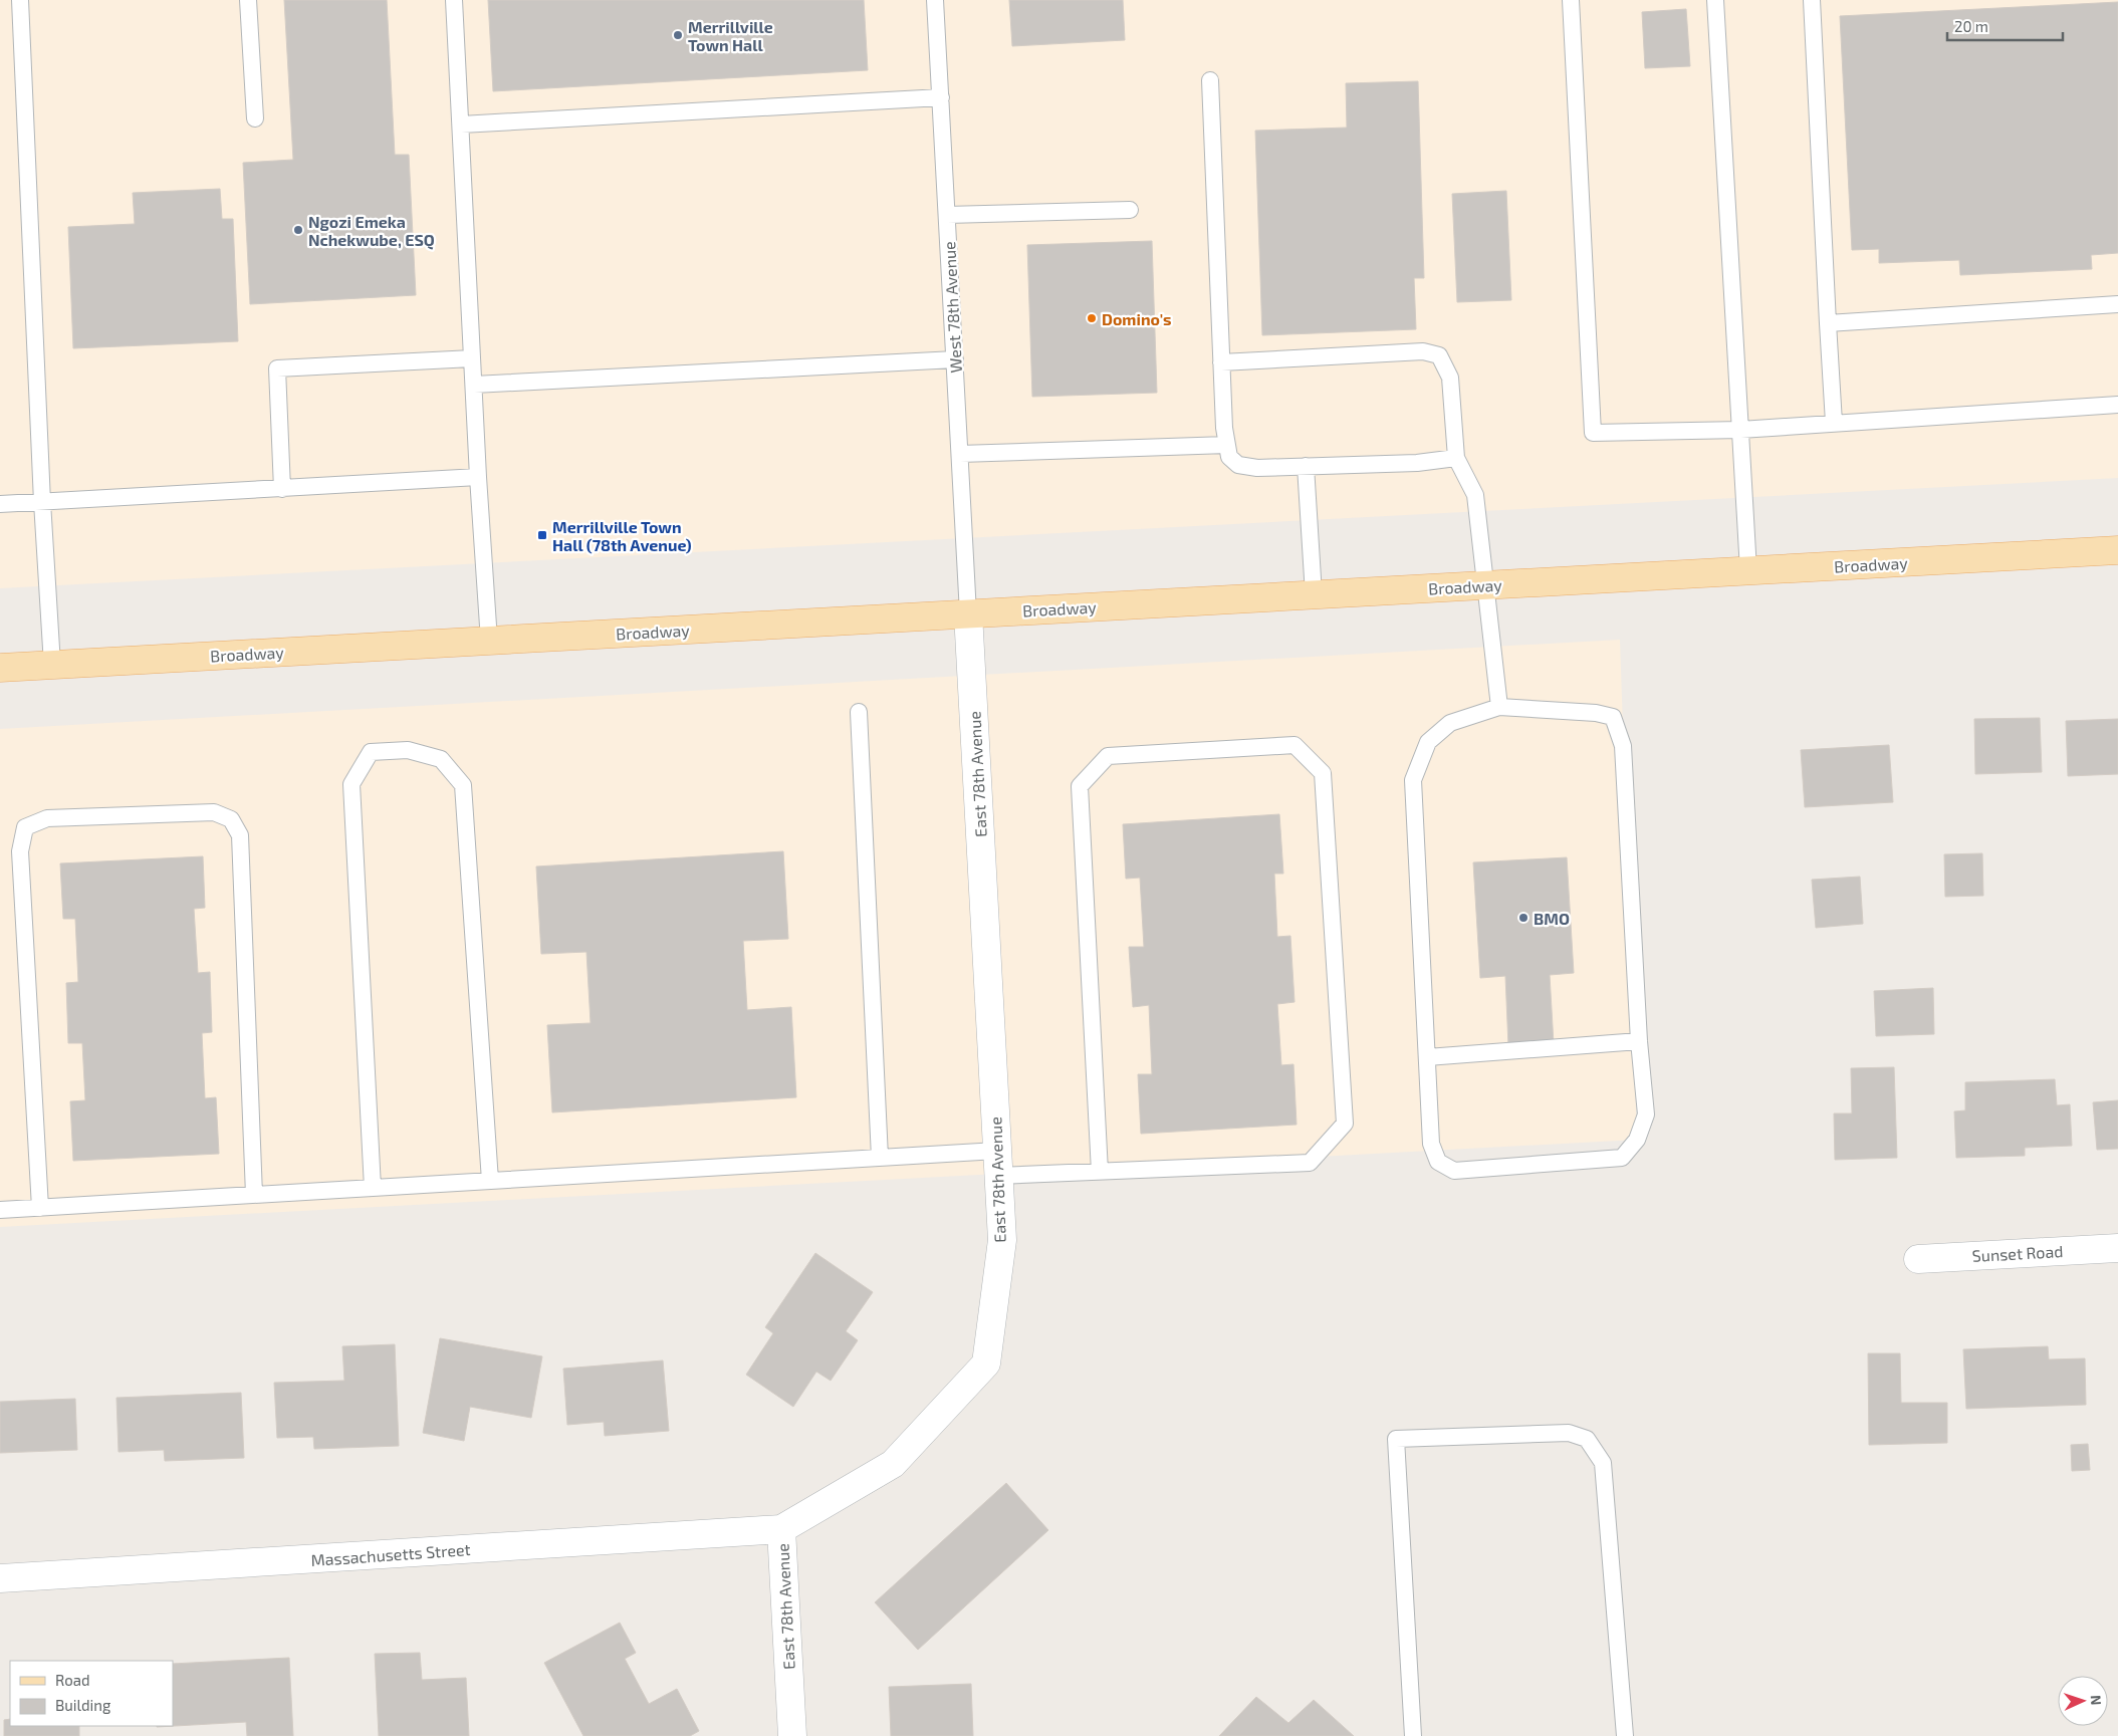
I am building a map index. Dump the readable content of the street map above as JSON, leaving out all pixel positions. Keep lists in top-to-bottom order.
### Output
{
  "streets": {
    "main road": ["Broadway"],
    "street": ["East 78th Avenue", "Sunset Road", "Massachusetts Street"],
    "lane": ["West 78th Avenue"]
  },
  "crossings": [
    ["West 78th Avenue", "Broadway"],
    ["West 78th Avenue", "East 78th Avenue"],
    ["Broadway", "East 78th Avenue"],
    ["East 78th Avenue", "Massachusetts Street"]
  ],
  "places": {
    "other": [
      "Merrillville Town Hall",
      "Ngozi Emeka Nchekwube, ESQ",
      "Domino's",
      "BMO"
    ],
    "transit": ["Merrillville Town Hall (78th Avenue)"]
  },
  "legend": ["Road", "Building"],
  "scale_bar": "20 m",
  "north": "right"
}
